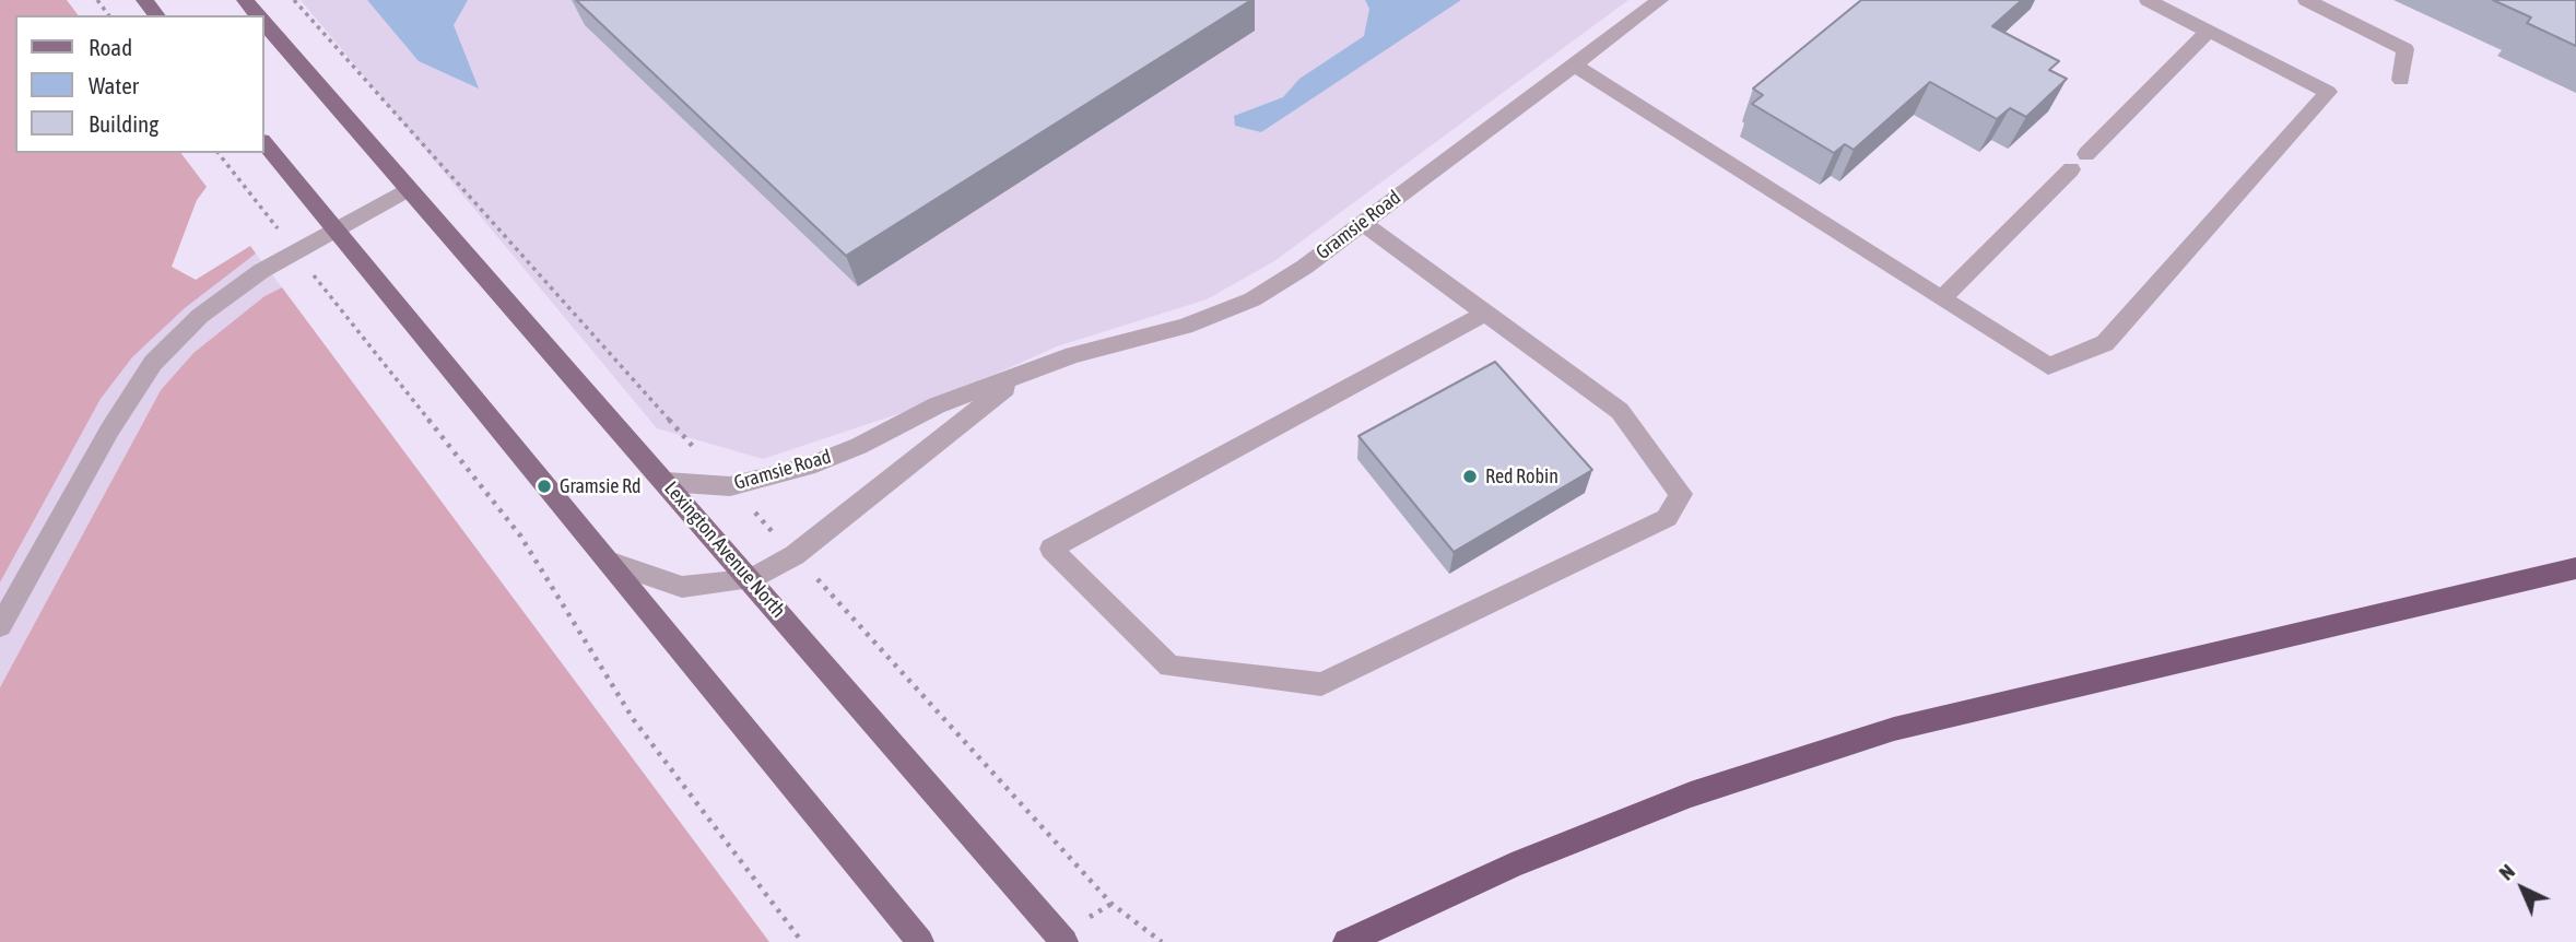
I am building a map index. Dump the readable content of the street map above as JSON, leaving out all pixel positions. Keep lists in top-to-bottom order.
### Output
{
  "streets": {
    "main road": ["Lexington Avenue North"],
    "street": ["Gramsie Road"]
  },
  "crossings": [
    ["Gramsie Road", "Lexington Avenue North"]
  ],
  "places": ["Red Robin", "Gramsie Rd"],
  "legend": ["Road", "Water", "Building"],
  "north": "top left"
}
